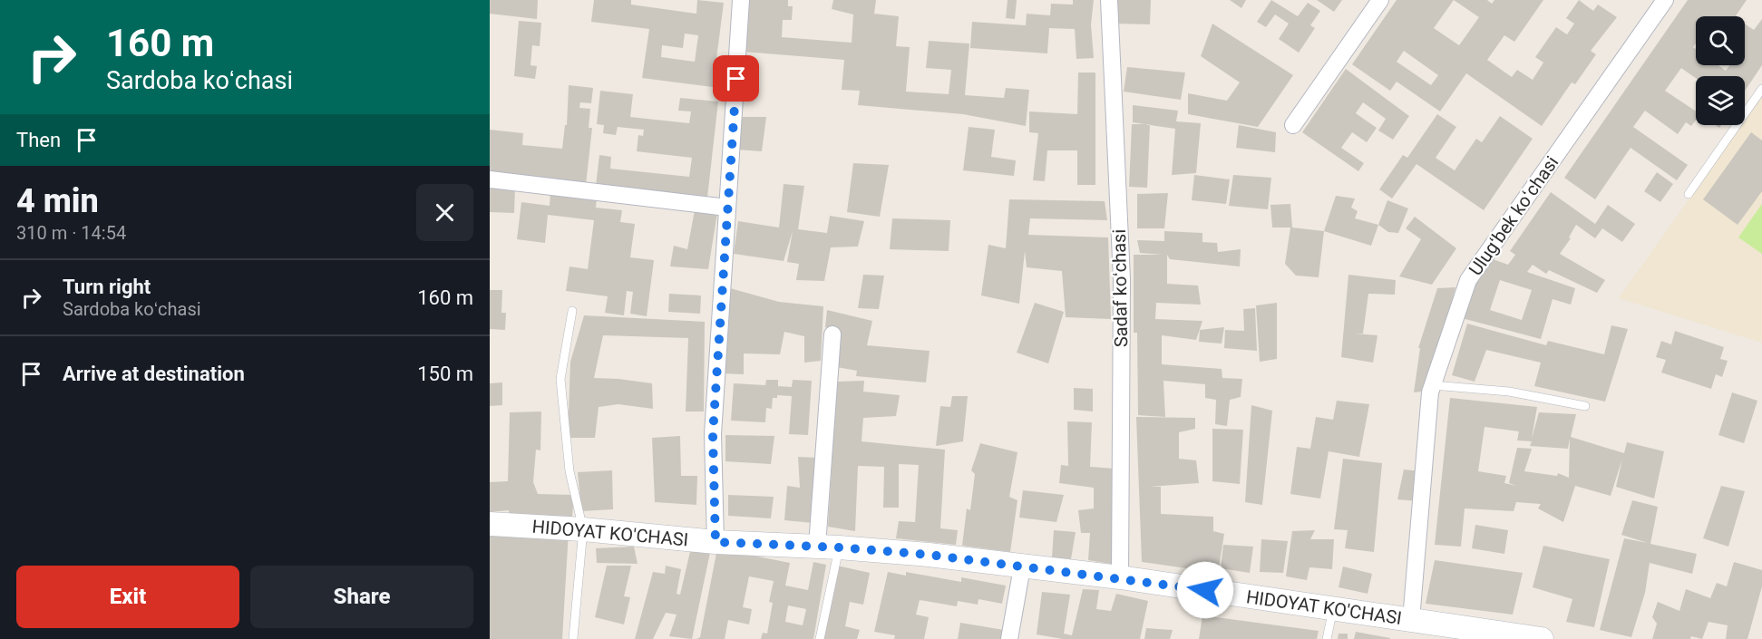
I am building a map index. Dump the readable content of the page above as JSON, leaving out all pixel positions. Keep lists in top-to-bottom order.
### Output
{
  "streets": {
    "street": ["Ulugʻbek koʻchasi", "Sadaf koʻchasi", "HIDOYAT KO'CHASI"]
  },
  "crossings": [
    ["Ulugʻbek koʻchasi", "HIDOYAT KO'CHASI"],
    ["Sadaf koʻchasi", "HIDOYAT KO'CHASI"]
  ],
  "page": {
    "turn": ["160 m", "Sardoba koʻchasi"],
    "then": "Then",
    "heading": ["4 min", "310 m · 14:54"],
    "list": [
      {
        "name": "Turn right",
        "note": "Sardoba koʻchasi",
        "value": "160 m"
      },
      {
        "name": "Arrive at destination",
        "value": "150 m"
      }
    ],
    "buttons": ["Exit", "Share"]
  }
}
